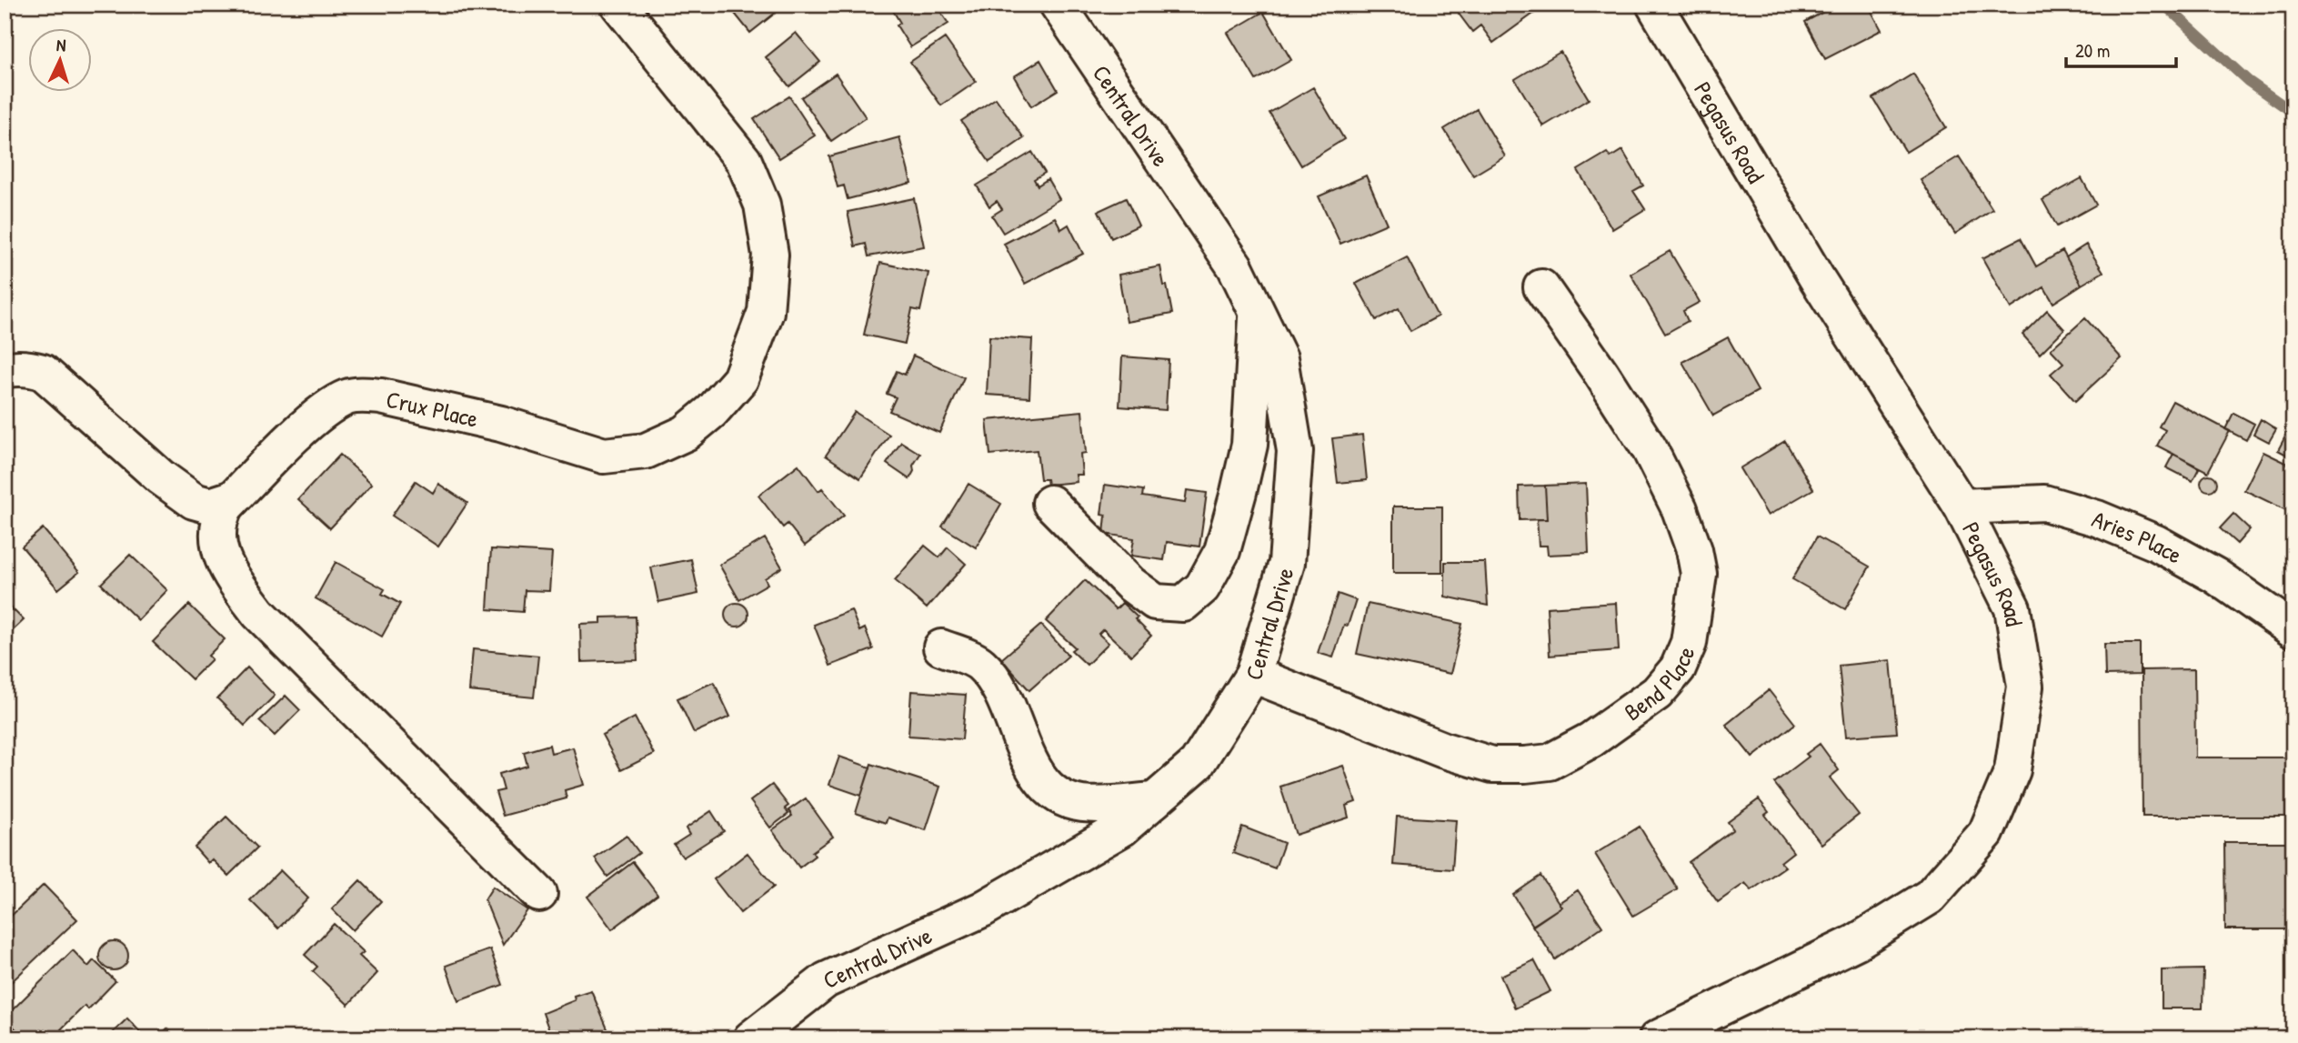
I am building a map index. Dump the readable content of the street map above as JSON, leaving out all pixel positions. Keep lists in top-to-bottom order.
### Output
{
  "streets": {
    "street": [
      "Central Drive",
      "Pegasus Road",
      "Crux Place",
      "Aries Place",
      "Bend Place"
    ]
  },
  "crossings": [
    ["Central Drive", "Bend Place"],
    ["Pegasus Road", "Aries Place"]
  ],
  "scale_bar": "20 m",
  "north": "top"
}
